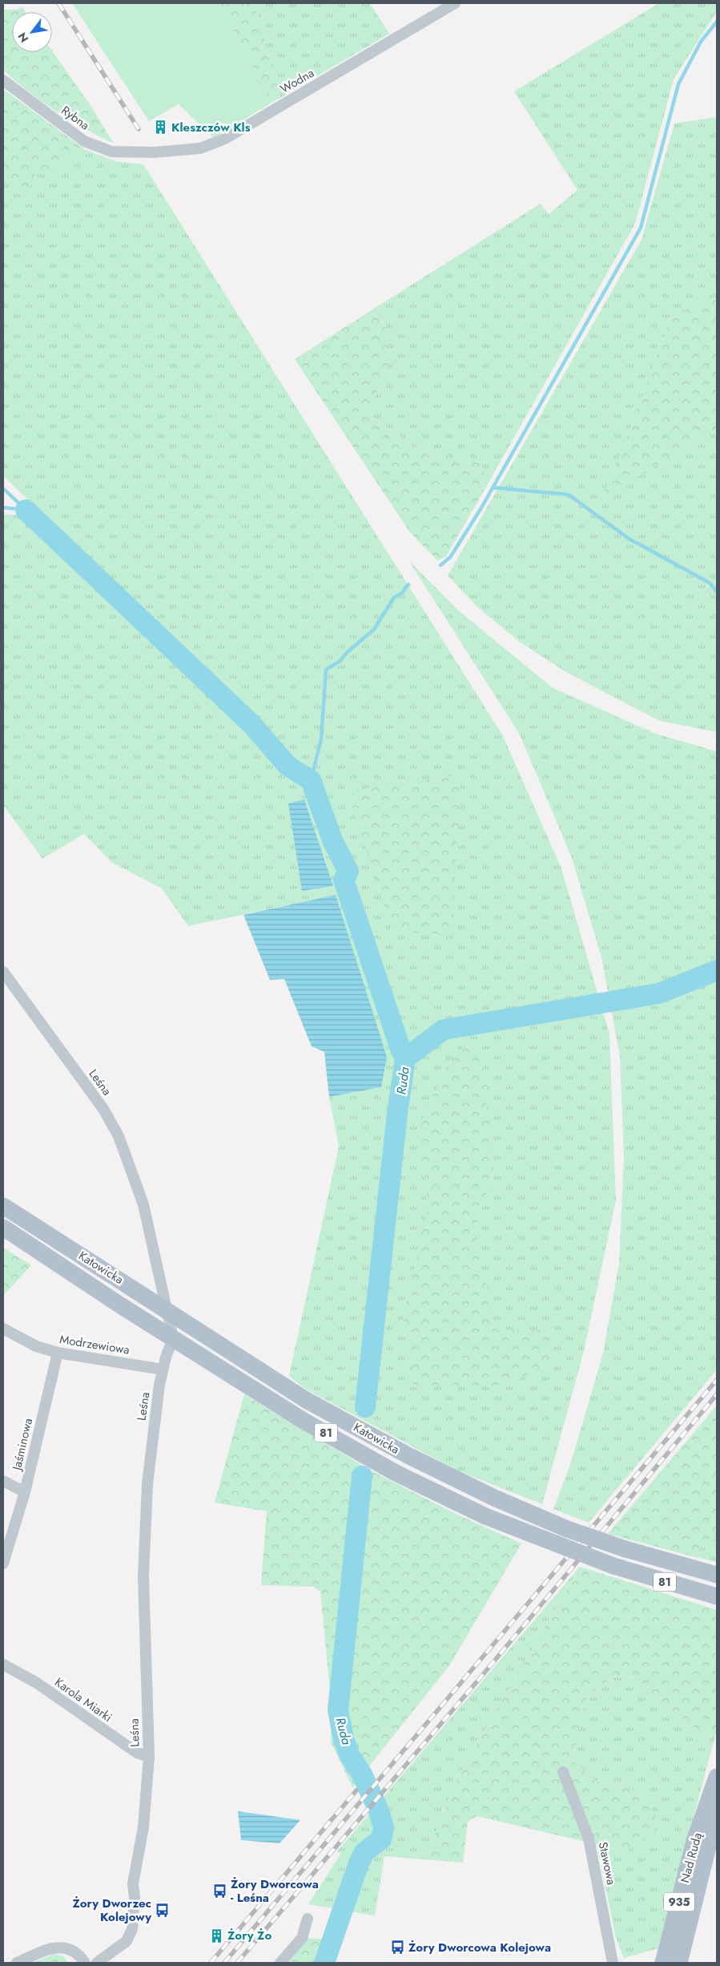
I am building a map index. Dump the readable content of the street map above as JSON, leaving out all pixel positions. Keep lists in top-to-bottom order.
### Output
{
  "streets": {
    "main road": [
      "Katowicka",
      "81",
      "Nad Rudą",
      "935"
    ],
    "street": [
      "Wodna",
      "Rybna",
      "Leśna",
      "Modrzewiowa",
      "Jaśminowa",
      "Karola Miarki",
      "Stawowa"
    ]
  },
  "crossings": [
    ["Wodna", "Rybna"],
    ["Leśna", "Katowicka"],
    ["Leśna", "Modrzewiowa"],
    ["Leśna", "Karola Miarki"],
    ["Modrzewiowa", "Jaśminowa"]
  ],
  "water": ["Ruda"],
  "places": {
    "building": ["Kleszczów Kls", "Żory Żo"],
    "bus stop": ["Żory Dworcowa - Leśna", "Żory Dworzec Kolejowy", "Żory Dworcowa Kolejowa"]
  },
  "north": "bottom left"
}
